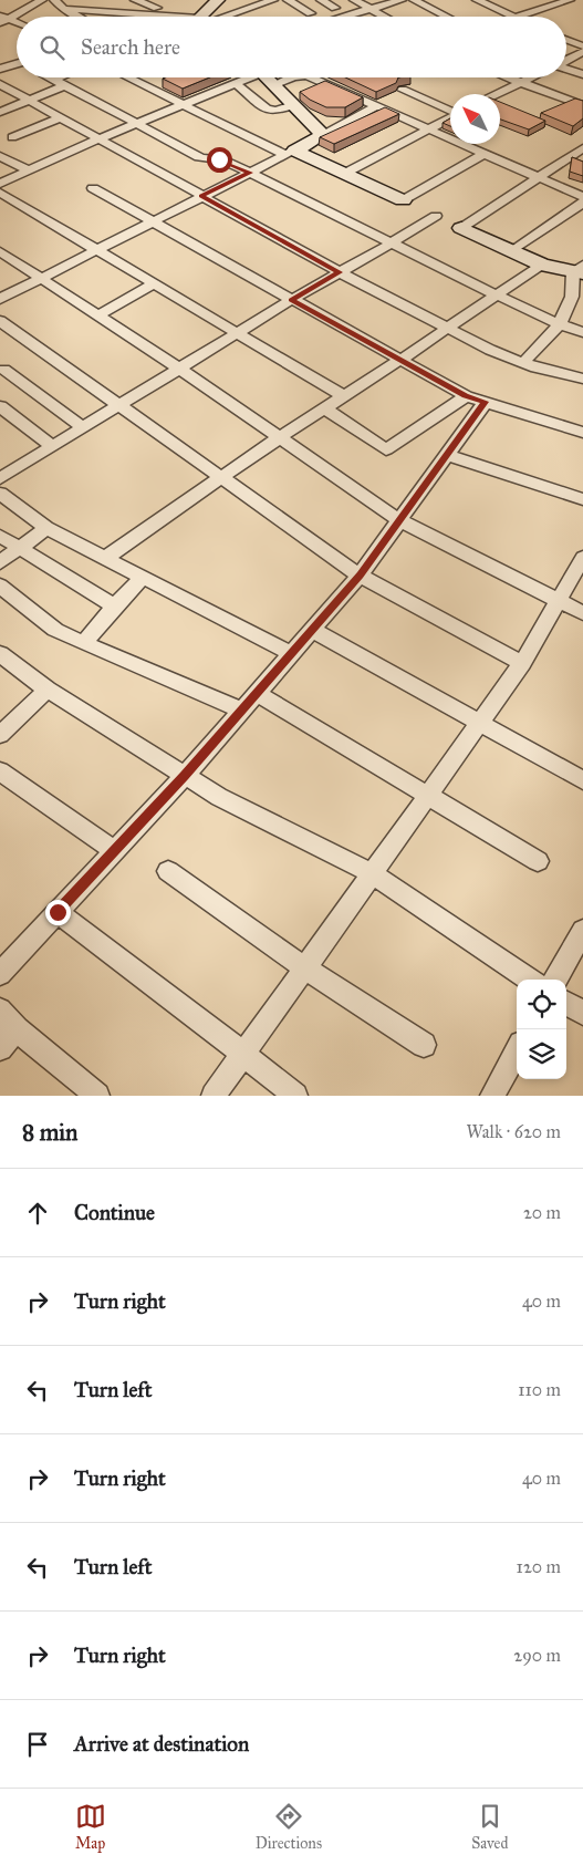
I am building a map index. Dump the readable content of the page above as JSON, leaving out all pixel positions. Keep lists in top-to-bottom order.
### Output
{
  "north": "top left",
  "page": {
    "search": "Search here",
    "heading": ["8 min", "Walk · 620 m"],
    "list": [
      ["Continue", "20 m"],
      ["Turn right", "40 m"],
      ["Turn left", "110 m"],
      ["Turn right", "40 m"],
      ["Turn left", "120 m"],
      ["Turn right", "290 m"],
      "Arrive at destination"
    ],
    "nav": ["Map", "Directions", "Saved"]
  }
}
